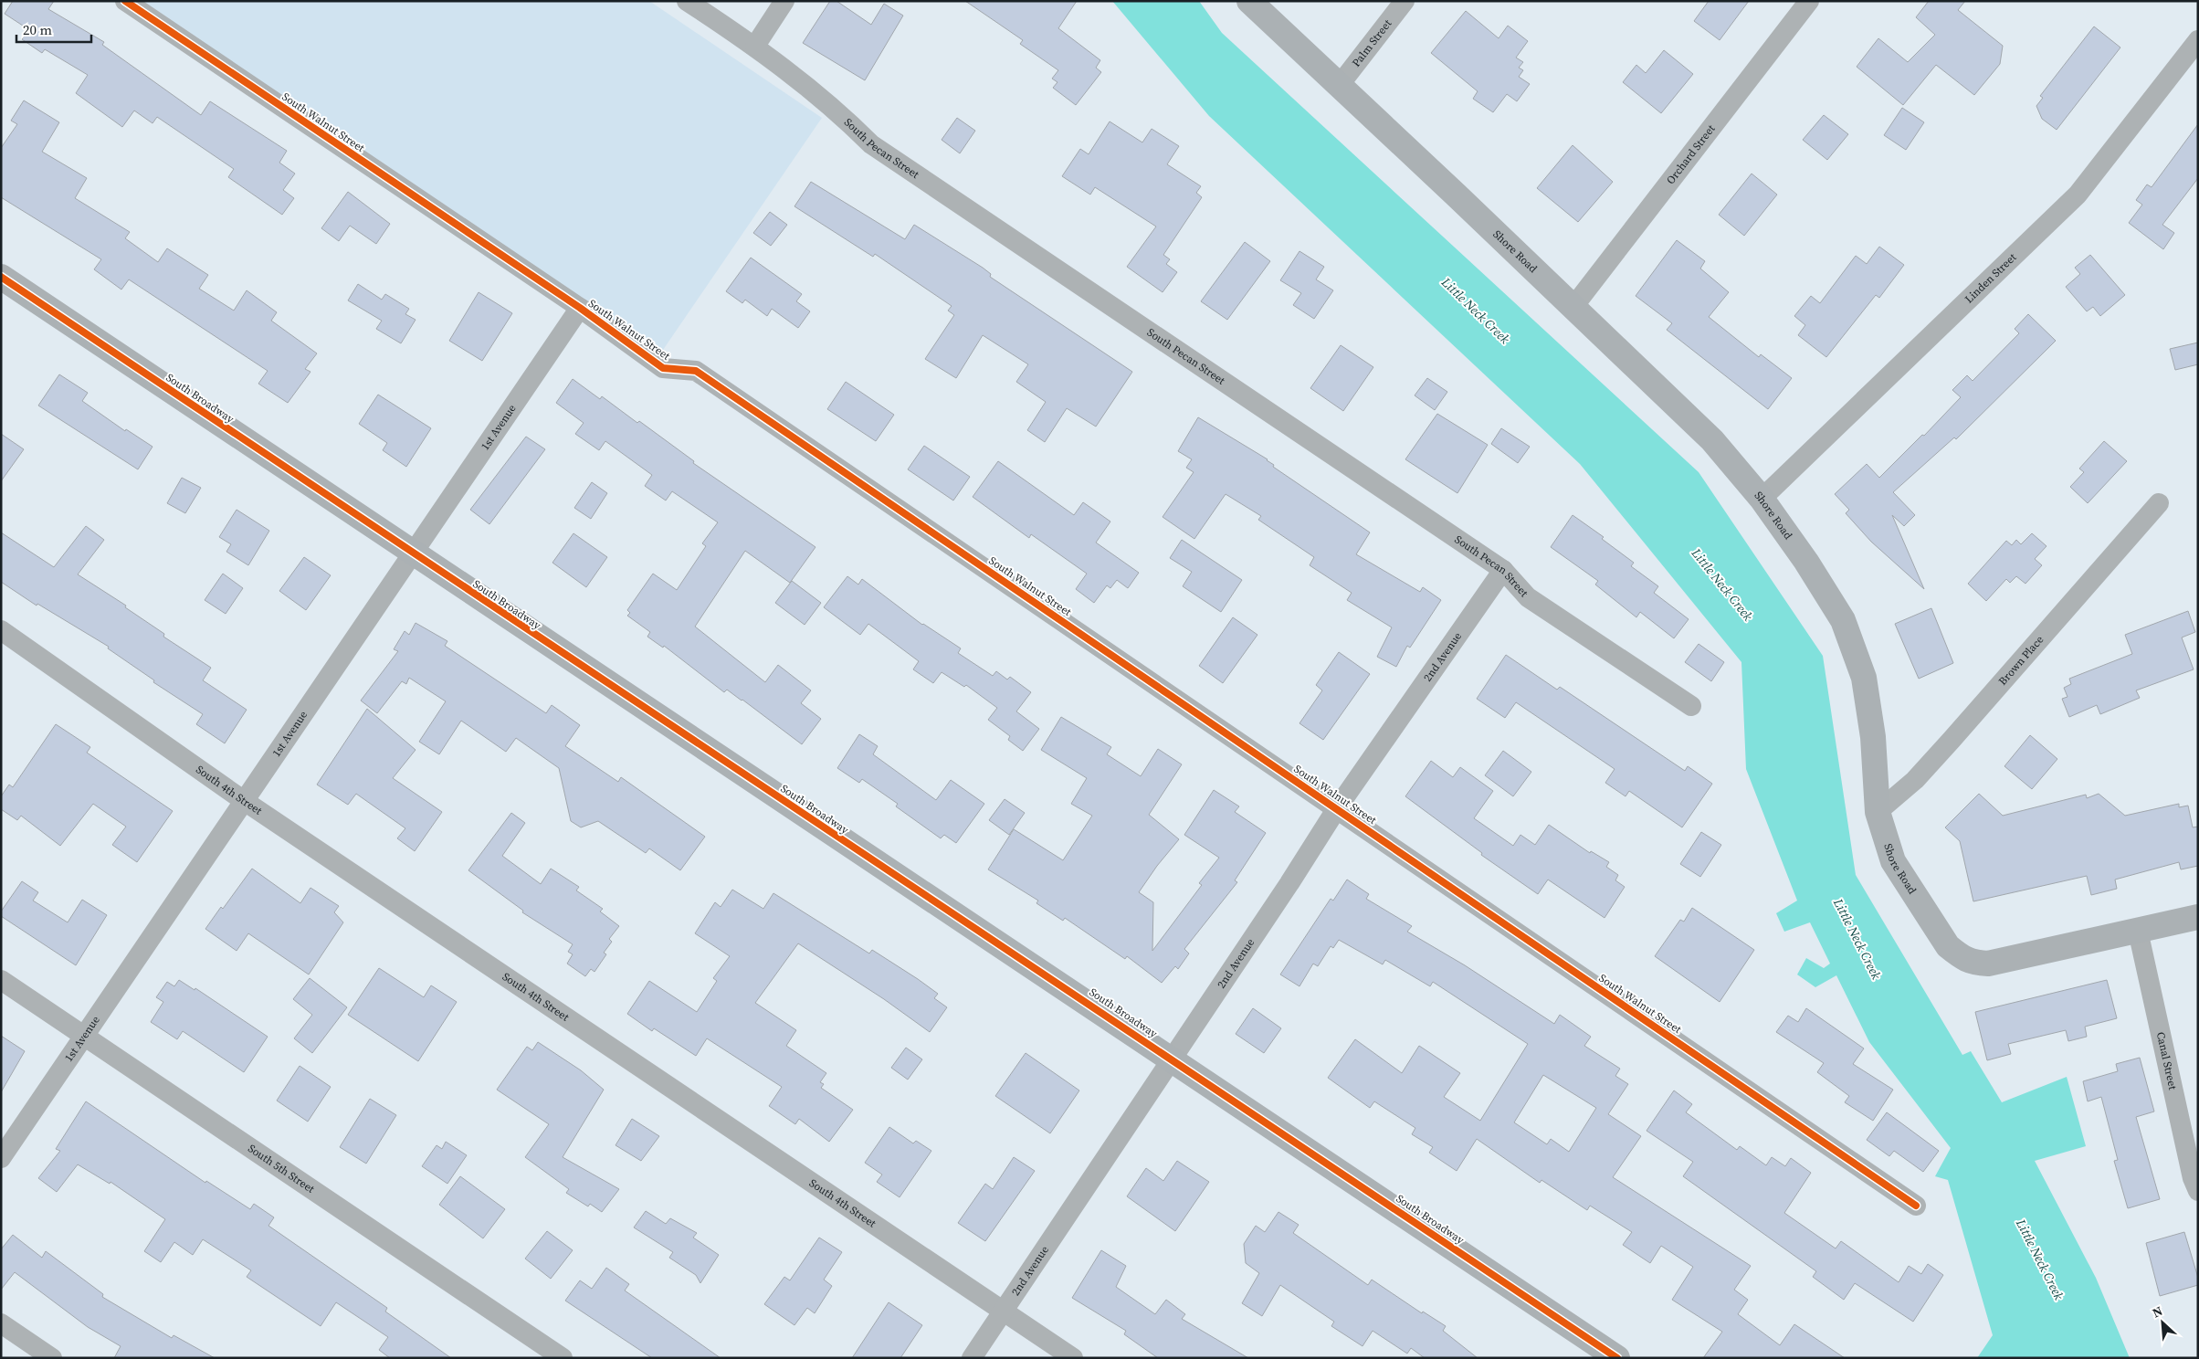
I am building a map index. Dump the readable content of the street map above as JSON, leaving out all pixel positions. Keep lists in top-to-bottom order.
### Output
{
  "streets": {
    "street": [
      "Palm Street",
      "South Walnut Street",
      "South Pecan Street",
      "Orchard Street",
      "Shore Road",
      "Linden Street",
      "South Broadway",
      "1st Avenue",
      "2nd Avenue",
      "Brown Place",
      "South 4th Street",
      "Canal Street",
      "South 5th Street"
    ]
  },
  "crossings": [
    ["Palm Street", "Shore Road"],
    ["South Walnut Street", "1st Avenue"],
    ["South Walnut Street", "2nd Avenue"],
    ["South Pecan Street", "2nd Avenue"],
    ["Orchard Street", "Shore Road"],
    ["Shore Road", "Linden Street"],
    ["Shore Road", "Brown Place"],
    ["Shore Road", "Canal Street"],
    ["South Broadway", "1st Avenue"],
    ["South Broadway", "2nd Avenue"],
    ["1st Avenue", "South 4th Street"],
    ["1st Avenue", "South 5th Street"],
    ["2nd Avenue", "South 4th Street"]
  ],
  "water": ["Little Neck Creek"],
  "scale_bar": "20 m",
  "north": "top left"
}
